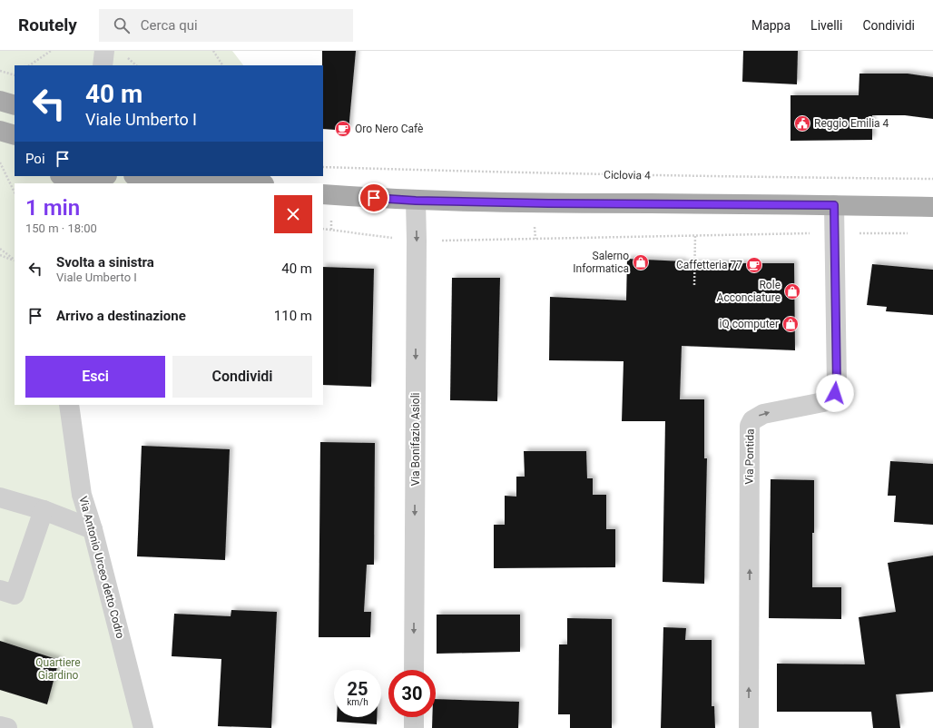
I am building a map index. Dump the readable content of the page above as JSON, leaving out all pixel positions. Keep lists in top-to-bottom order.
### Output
{
  "streets": {
    "street": ["Via Bonifazio Asioli", "Via Pontida", "Via Antonio Urceo detto Codro"],
    "path": ["Ciclovia 4"]
  },
  "one_way": ["Via Bonifazio Asioli", "Via Pontida"],
  "parks": ["Quartiere Giardino"],
  "places": {
    "public building": ["Reggio Emilia 4"],
    "cafe": ["Oro Nero Cafè", "Caffetteria 77"],
    "shop": ["Salerno Informatica", "Role Acconciature", "iQ computer"]
  },
  "page": {
    "header": "Routely",
    "search": "Cerca qui",
    "nav": ["Mappa", "Livelli", "Condividi"],
    "turn": ["40 m", "Viale Umberto I"],
    "then": "Poi",
    "heading": ["1 min", "150 m · 18:00"],
    "list": [
      {
        "name": "Svolta a sinistra",
        "note": "Viale Umberto I",
        "value": "40 m"
      },
      {
        "name": "Arrivo a destinazione",
        "value": "110 m"
      }
    ],
    "buttons": ["Esci", "Condividi"],
    "speed": "25 km/h",
    "limit": "30"
  }
}
